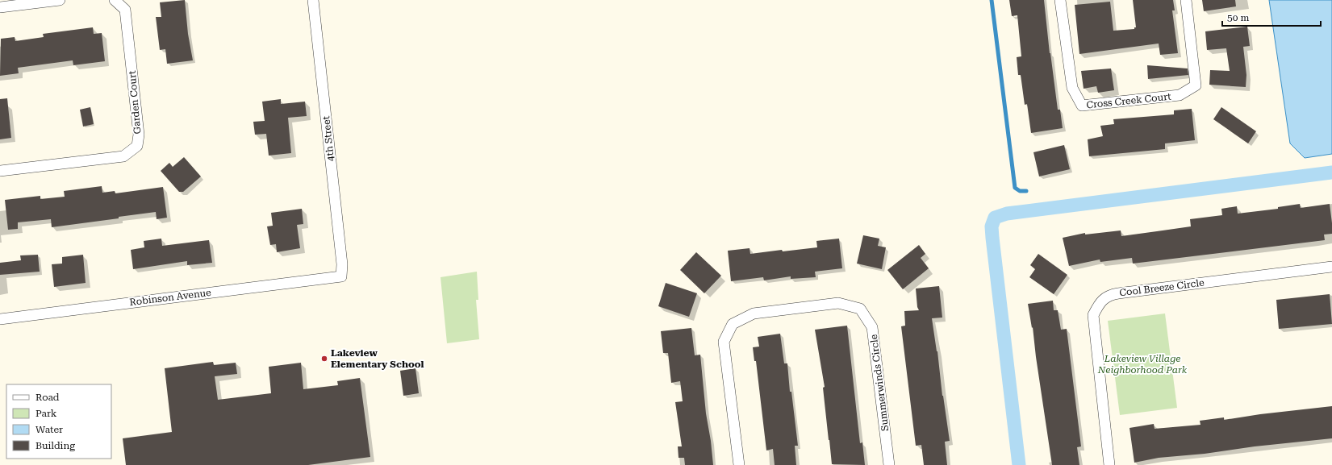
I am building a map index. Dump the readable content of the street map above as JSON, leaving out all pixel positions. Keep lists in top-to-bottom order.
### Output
{
  "streets": {
    "street": [
      "Cross Creek Court",
      "Garden Court",
      "4th Street",
      "Cool Breeze Circle",
      "Robinson Avenue",
      "Summerwinds Circle"
    ]
  },
  "crossings": [
    ["4th Street", "Robinson Avenue"]
  ],
  "parks": ["Lakeview Village Neighborhood Park"],
  "places": ["Lakeview Elementary School"],
  "legend": [
    "Road",
    "Park",
    "Water",
    "Building"
  ],
  "scale_bar": "50 m"
}
